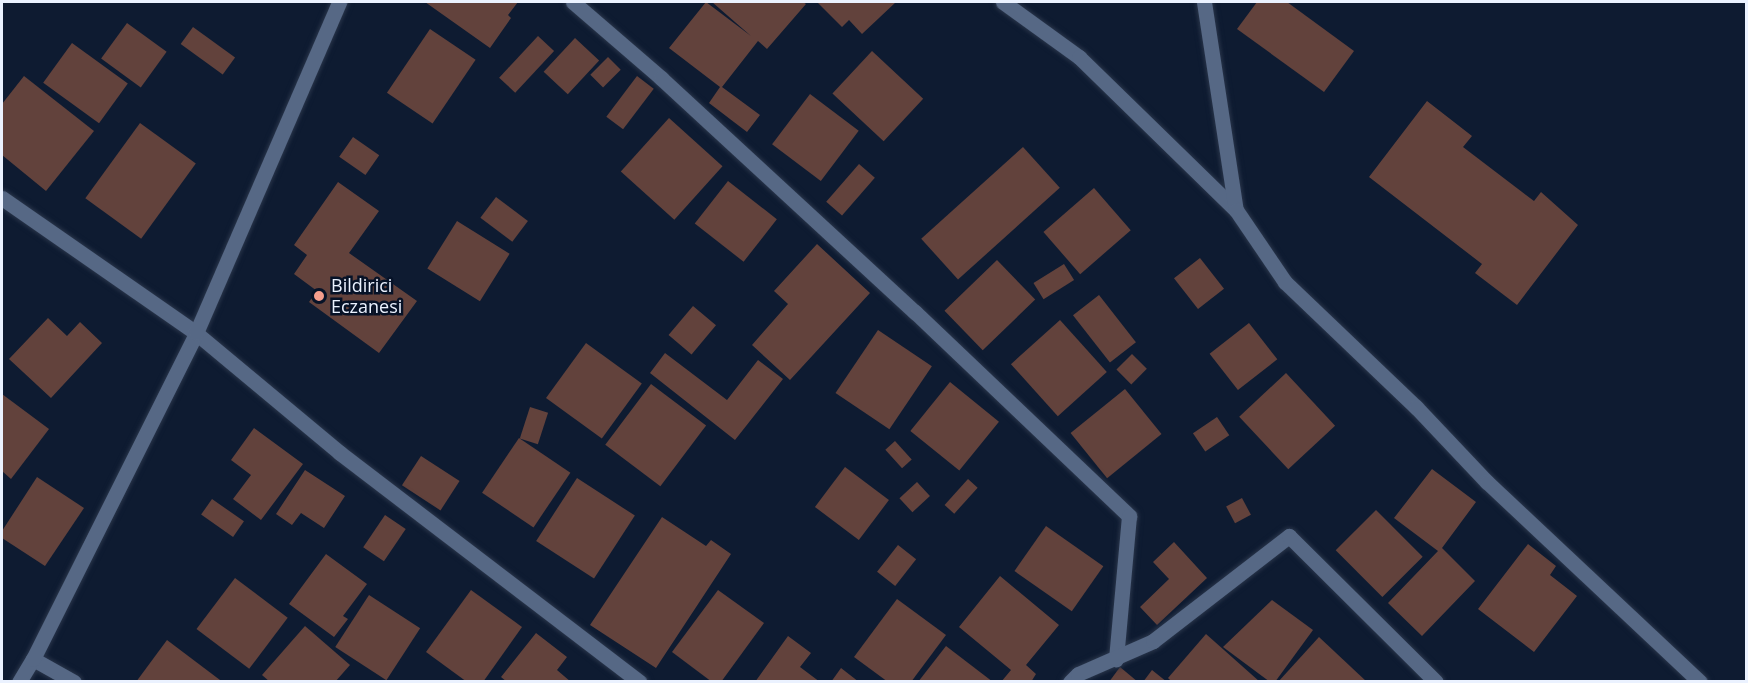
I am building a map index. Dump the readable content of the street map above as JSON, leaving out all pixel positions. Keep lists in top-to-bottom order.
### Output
{
  "places": ["Bildirici Eczanesi"]
}
